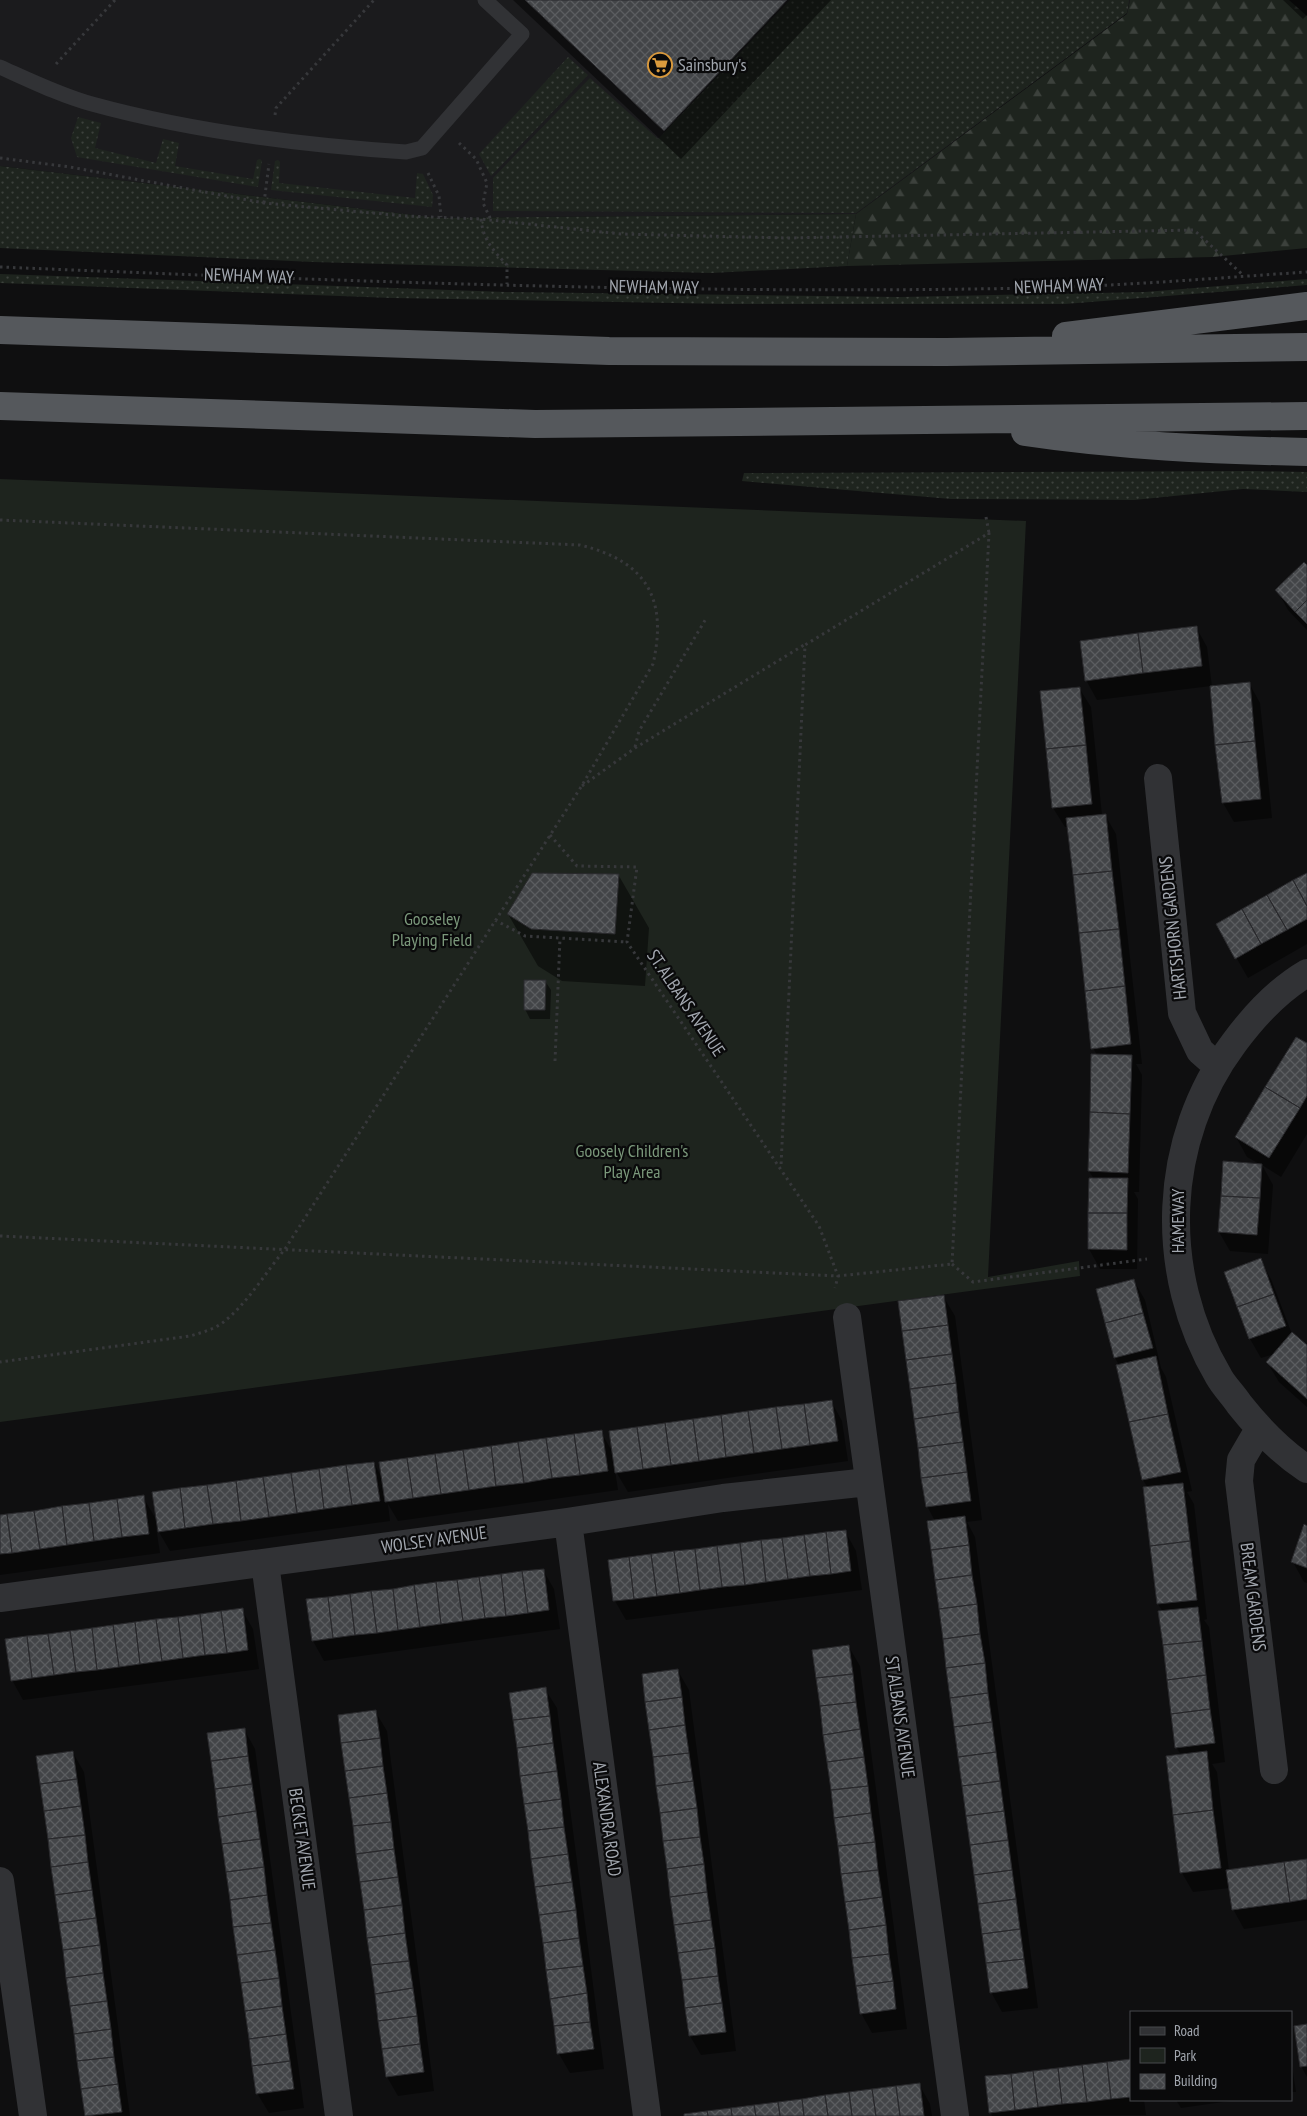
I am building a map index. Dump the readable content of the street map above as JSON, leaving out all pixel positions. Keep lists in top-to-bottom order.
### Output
{
  "streets": {
    "street": [
      "HARTSHORN GARDENS",
      "HAMEWAY",
      "WOLSEY AVENUE",
      "BREAM GARDENS",
      "ST ALBANS AVENUE",
      "ALEXANDRA ROAD",
      "BECKET AVENUE"
    ],
    "path": ["NEWHAM WAY", "ST. ALBANS AVENUE"]
  },
  "crossings": [
    ["HARTSHORN GARDENS", "HAMEWAY"],
    ["HAMEWAY", "BREAM GARDENS"],
    ["WOLSEY AVENUE", "ST ALBANS AVENUE"],
    ["WOLSEY AVENUE", "ALEXANDRA ROAD"],
    ["WOLSEY AVENUE", "BECKET AVENUE"]
  ],
  "parks": ["Gooseley Playing Field", "Goosely Children's Play Area"],
  "places": {
    "supermarket": ["Sainsbury's"]
  },
  "legend": ["Road", "Park", "Building"]
}
